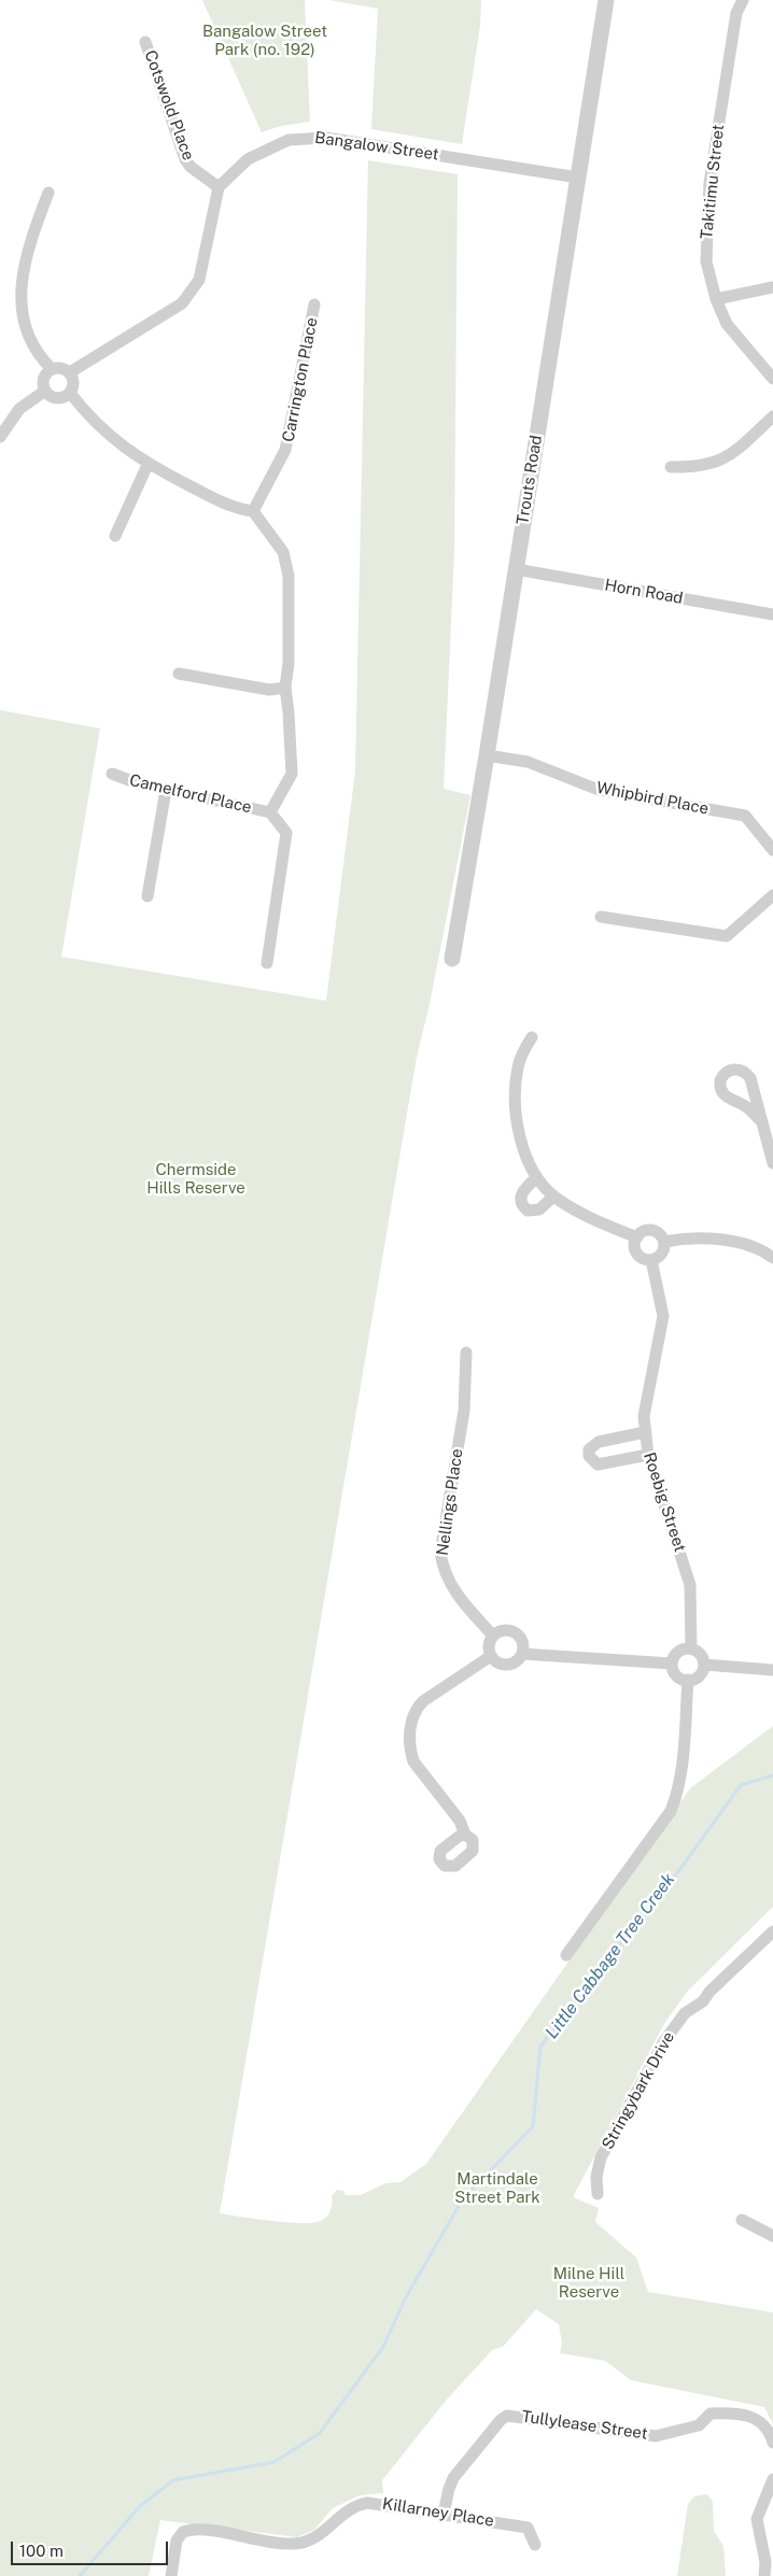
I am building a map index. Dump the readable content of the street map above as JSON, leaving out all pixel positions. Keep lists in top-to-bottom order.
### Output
{
  "streets": {
    "street": [
      "Cotswold Place",
      "Bangalow Street",
      "Takitimu Street",
      "Carrington Place",
      "Trouts Road",
      "Horn Road",
      "Camelford Place",
      "Whipbird Place",
      "Nellings Place",
      "Roebig Street",
      "Stringybark Drive",
      "Tullylease Street",
      "Killarney Place"
    ]
  },
  "crossings": [
    ["Cotswold Place", "Bangalow Street"],
    ["Bangalow Street", "Trouts Road"],
    ["Trouts Road", "Horn Road"],
    ["Trouts Road", "Whipbird Place"],
    ["Tullylease Street", "Killarney Place"]
  ],
  "water": ["Little Cabbage Tree Creek"],
  "parks": [
    "Bangalow Street Park (no. 192)",
    "Chermside Hills Reserve",
    "Martindale Street Park",
    "Milne Hill Reserve"
  ],
  "scale_bar": "100 m"
}
